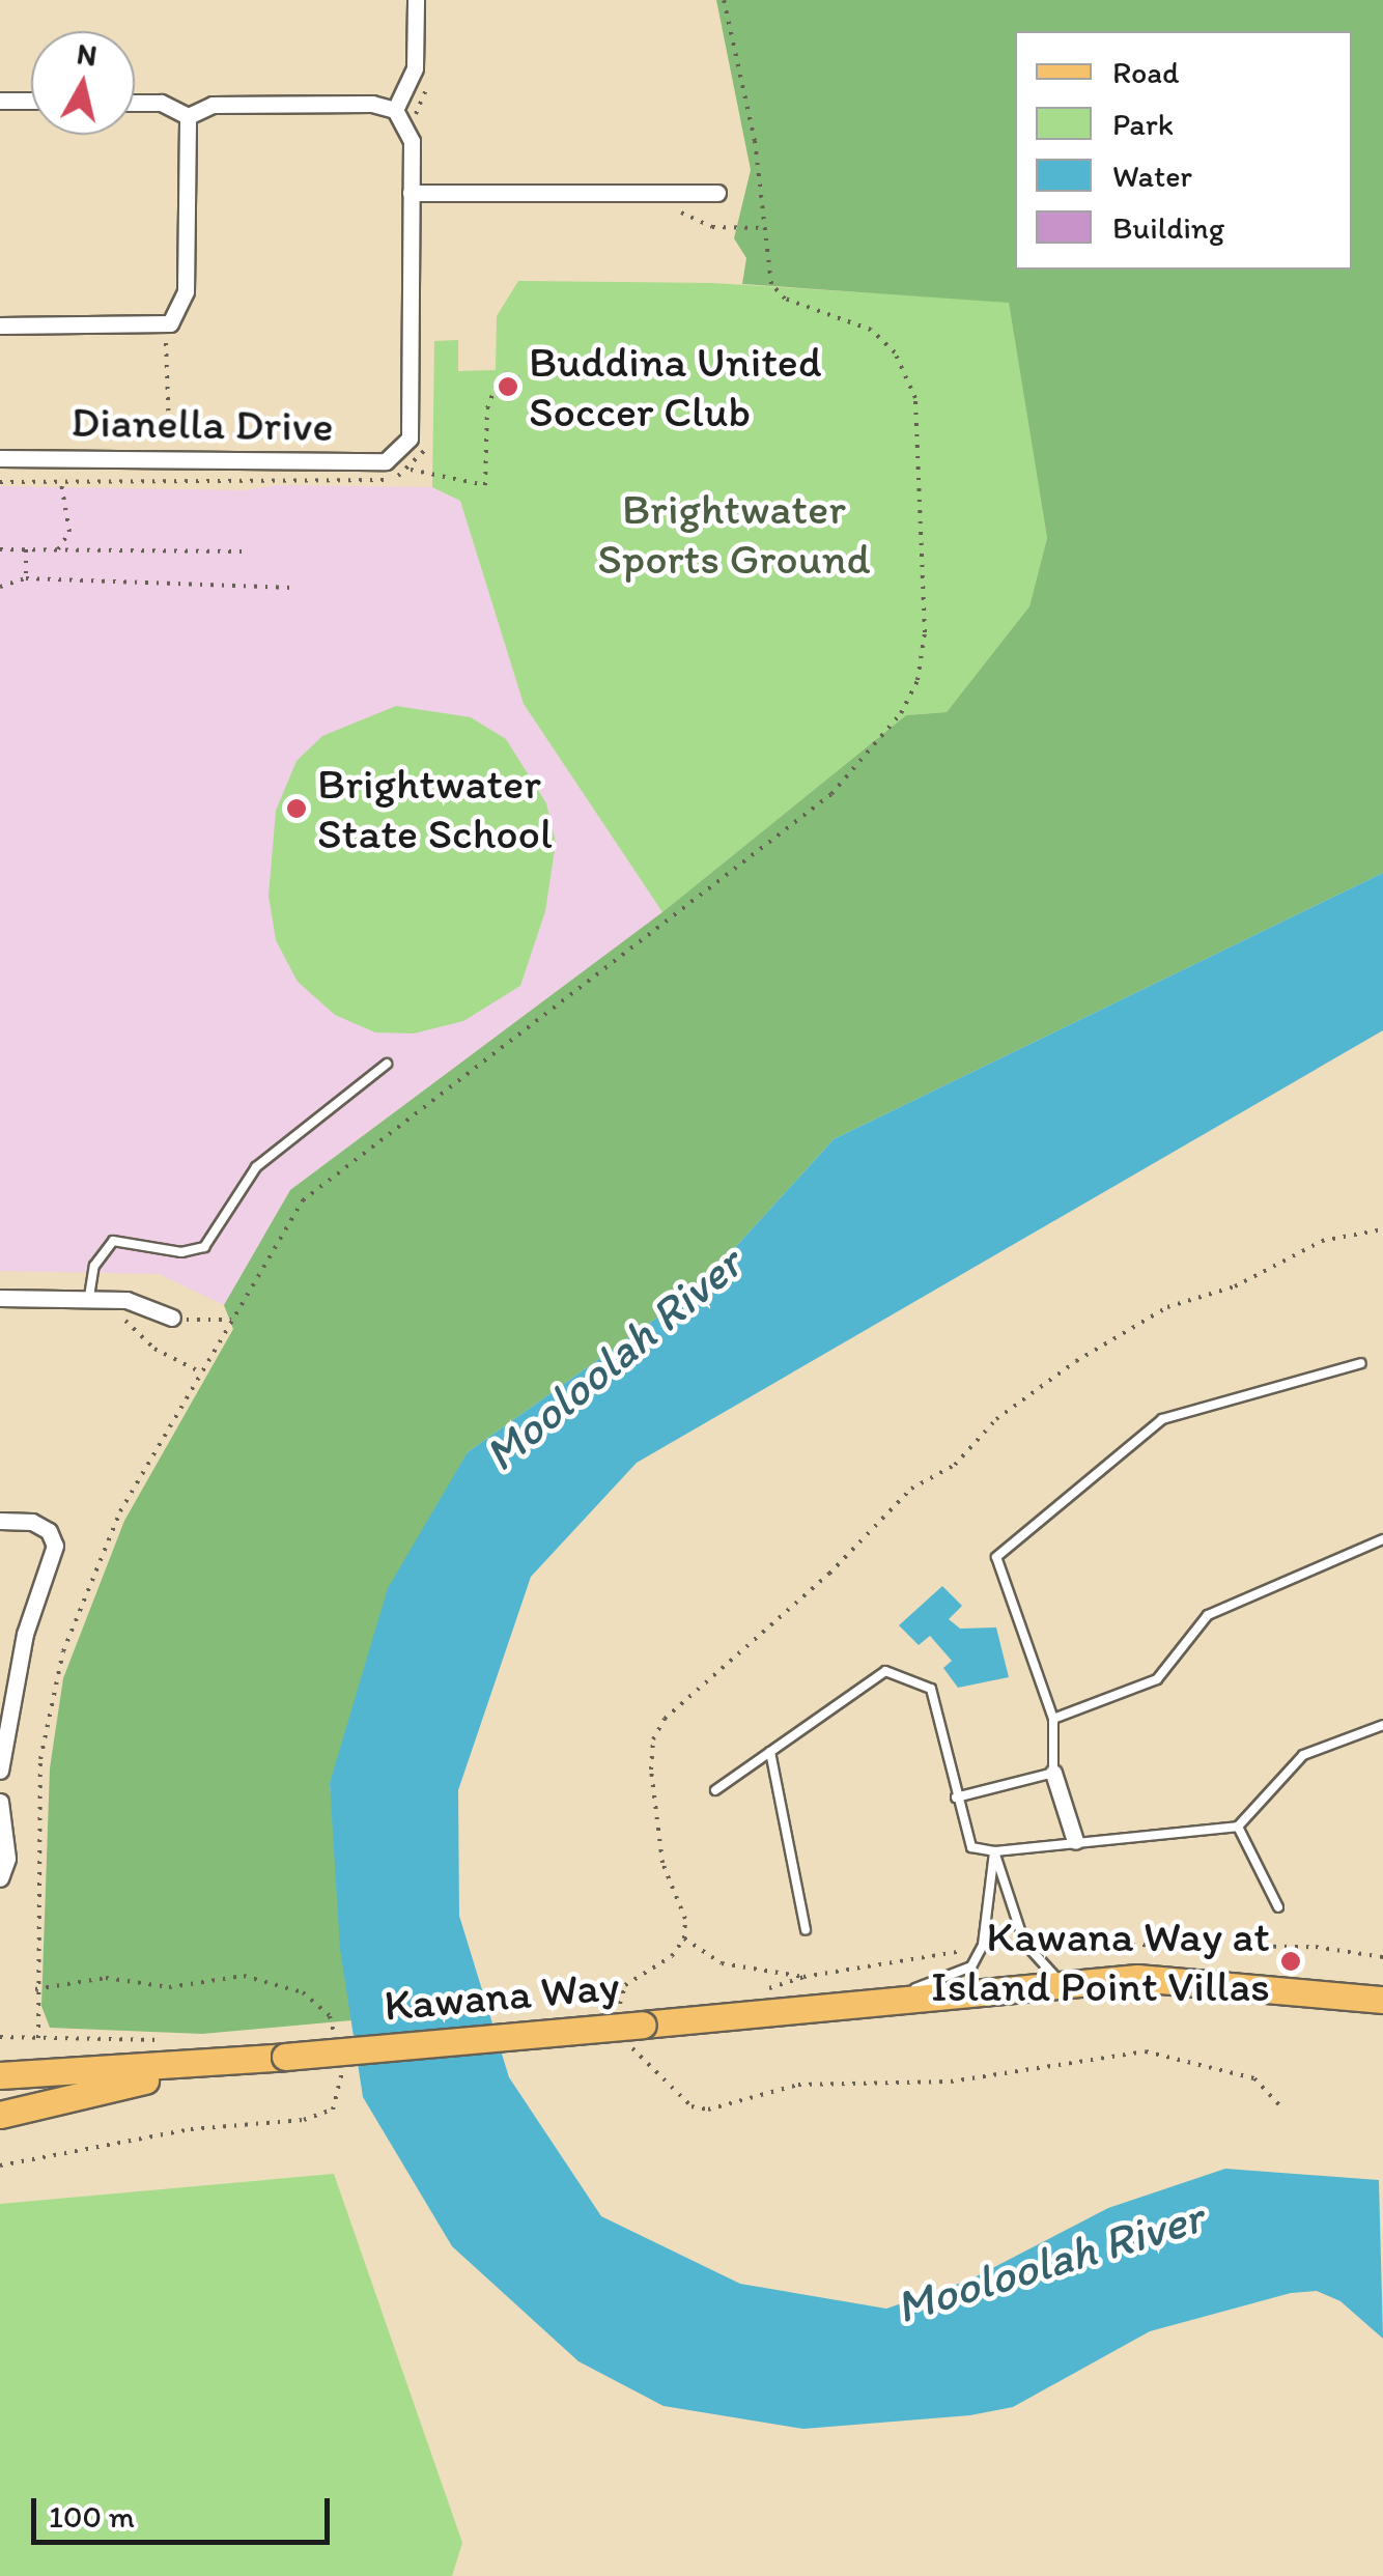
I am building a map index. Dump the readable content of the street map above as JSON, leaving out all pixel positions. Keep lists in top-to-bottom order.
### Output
{
  "streets": {
    "main road": ["Kawana Way"],
    "street": ["Dianella Drive"]
  },
  "water": ["Mooloolah River"],
  "parks": ["Brightwater Sports Ground"],
  "places": ["Buddina United Soccer Club", "Brightwater State School", "Kawana Way at Island Point Villas"],
  "legend": [
    "Road",
    "Park",
    "Water",
    "Building"
  ],
  "scale_bar": "100 m",
  "north": "top"
}
